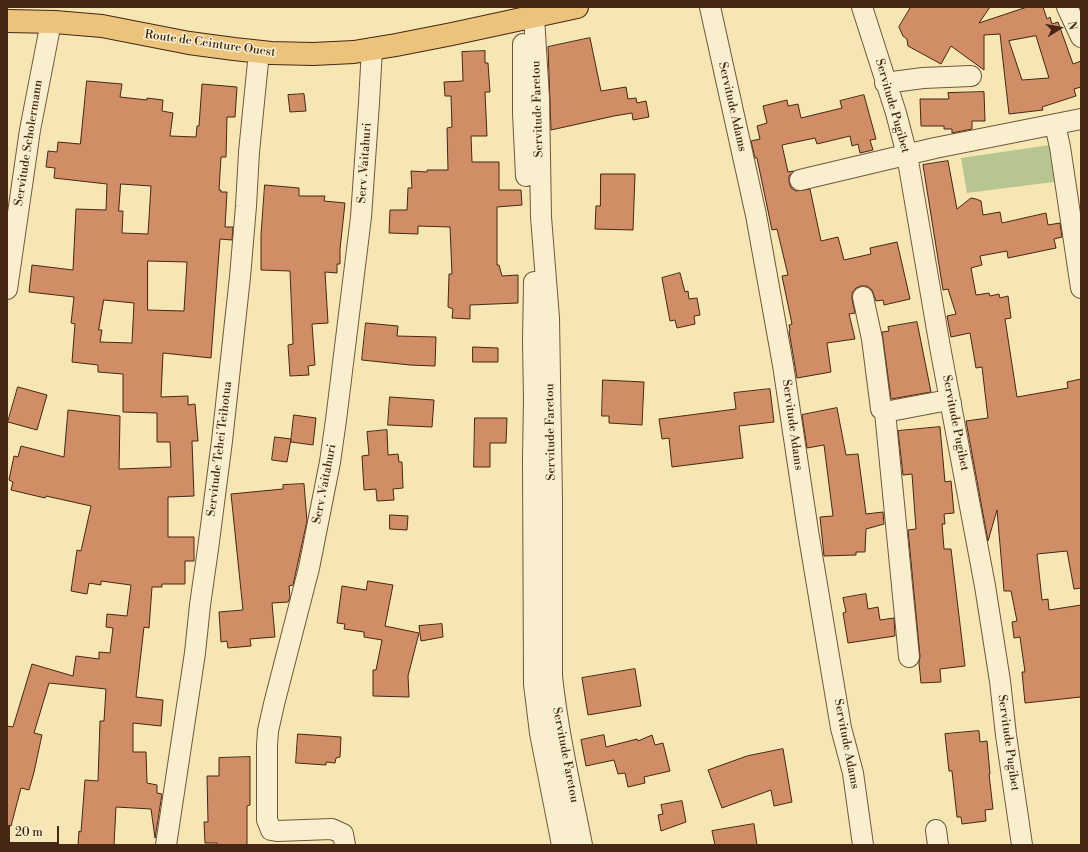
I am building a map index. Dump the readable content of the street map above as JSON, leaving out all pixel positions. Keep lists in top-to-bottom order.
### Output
{
  "streets": {
    "main road": ["Route de Ceinture Ouest"],
    "street": [
      "Servitude Pugibet",
      "Servitude Adams",
      "Servitude Faretou",
      "Servitude Scholermann",
      "Serv .Vaitahuri",
      "Servitude Tehei Teihotua"
    ]
  },
  "crossings": [
    ["Route de Ceinture Ouest", "Servitude Faretou"],
    ["Route de Ceinture Ouest", "Servitude Scholermann"],
    ["Route de Ceinture Ouest", "Serv .Vaitahuri"],
    ["Route de Ceinture Ouest", "Servitude Tehei Teihotua"]
  ],
  "scale_bar": "20 m",
  "north": "right"
}
